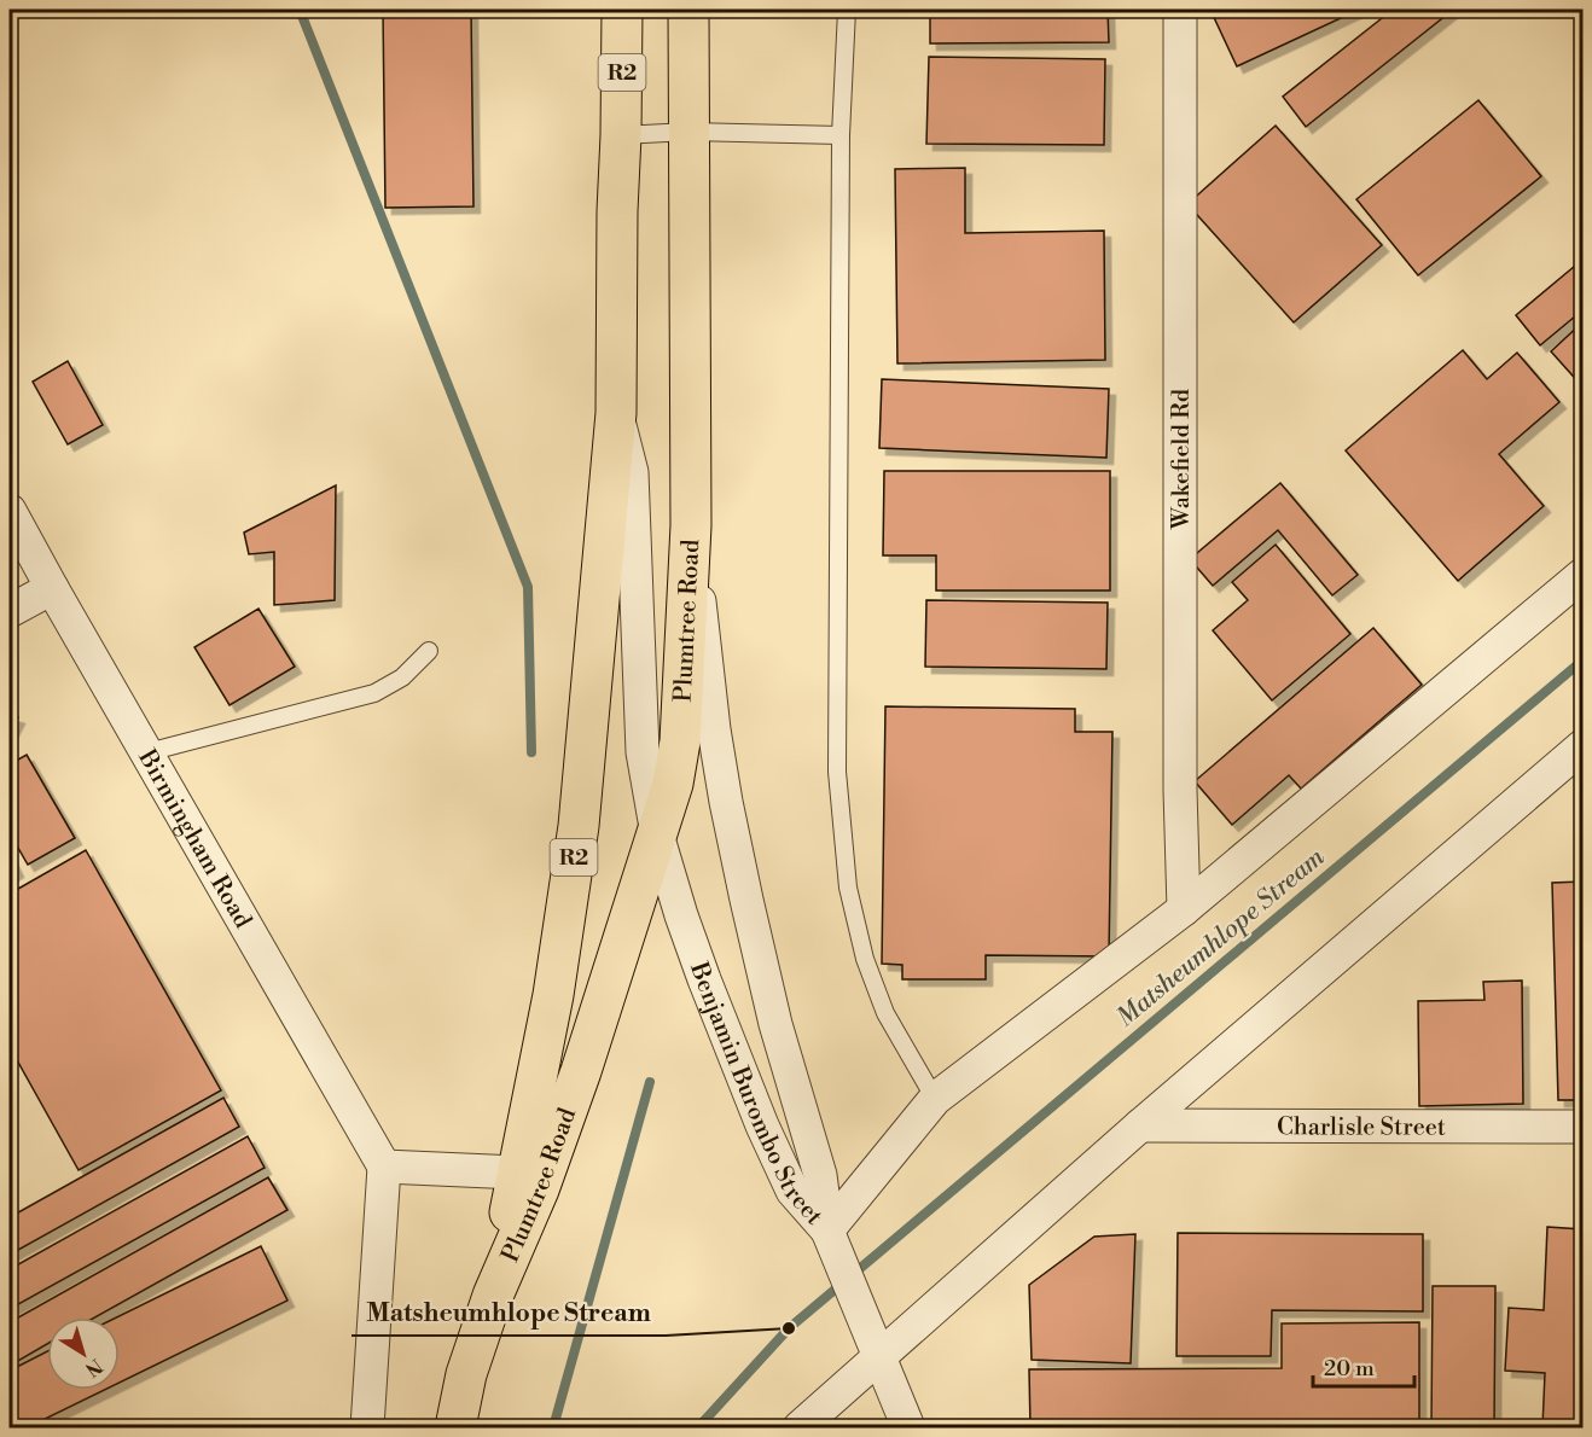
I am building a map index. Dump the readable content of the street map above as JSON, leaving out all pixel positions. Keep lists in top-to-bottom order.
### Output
{
  "streets": {
    "highway": ["R2", "Plumtree Road"],
    "street": [
      "Wakefield Rd",
      "Birmingham Road",
      "Benjamin Burombo Street",
      "Charlisle Street"
    ]
  },
  "crossings": [
    ["R2", "Plumtree Road"],
    ["Plumtree Road", "Benjamin Burombo Street"]
  ],
  "water": ["Matsheumhlope Stream"],
  "places": ["Matsheumhlope Stream"],
  "scale_bar": "20 m",
  "north": "bottom right"
}
